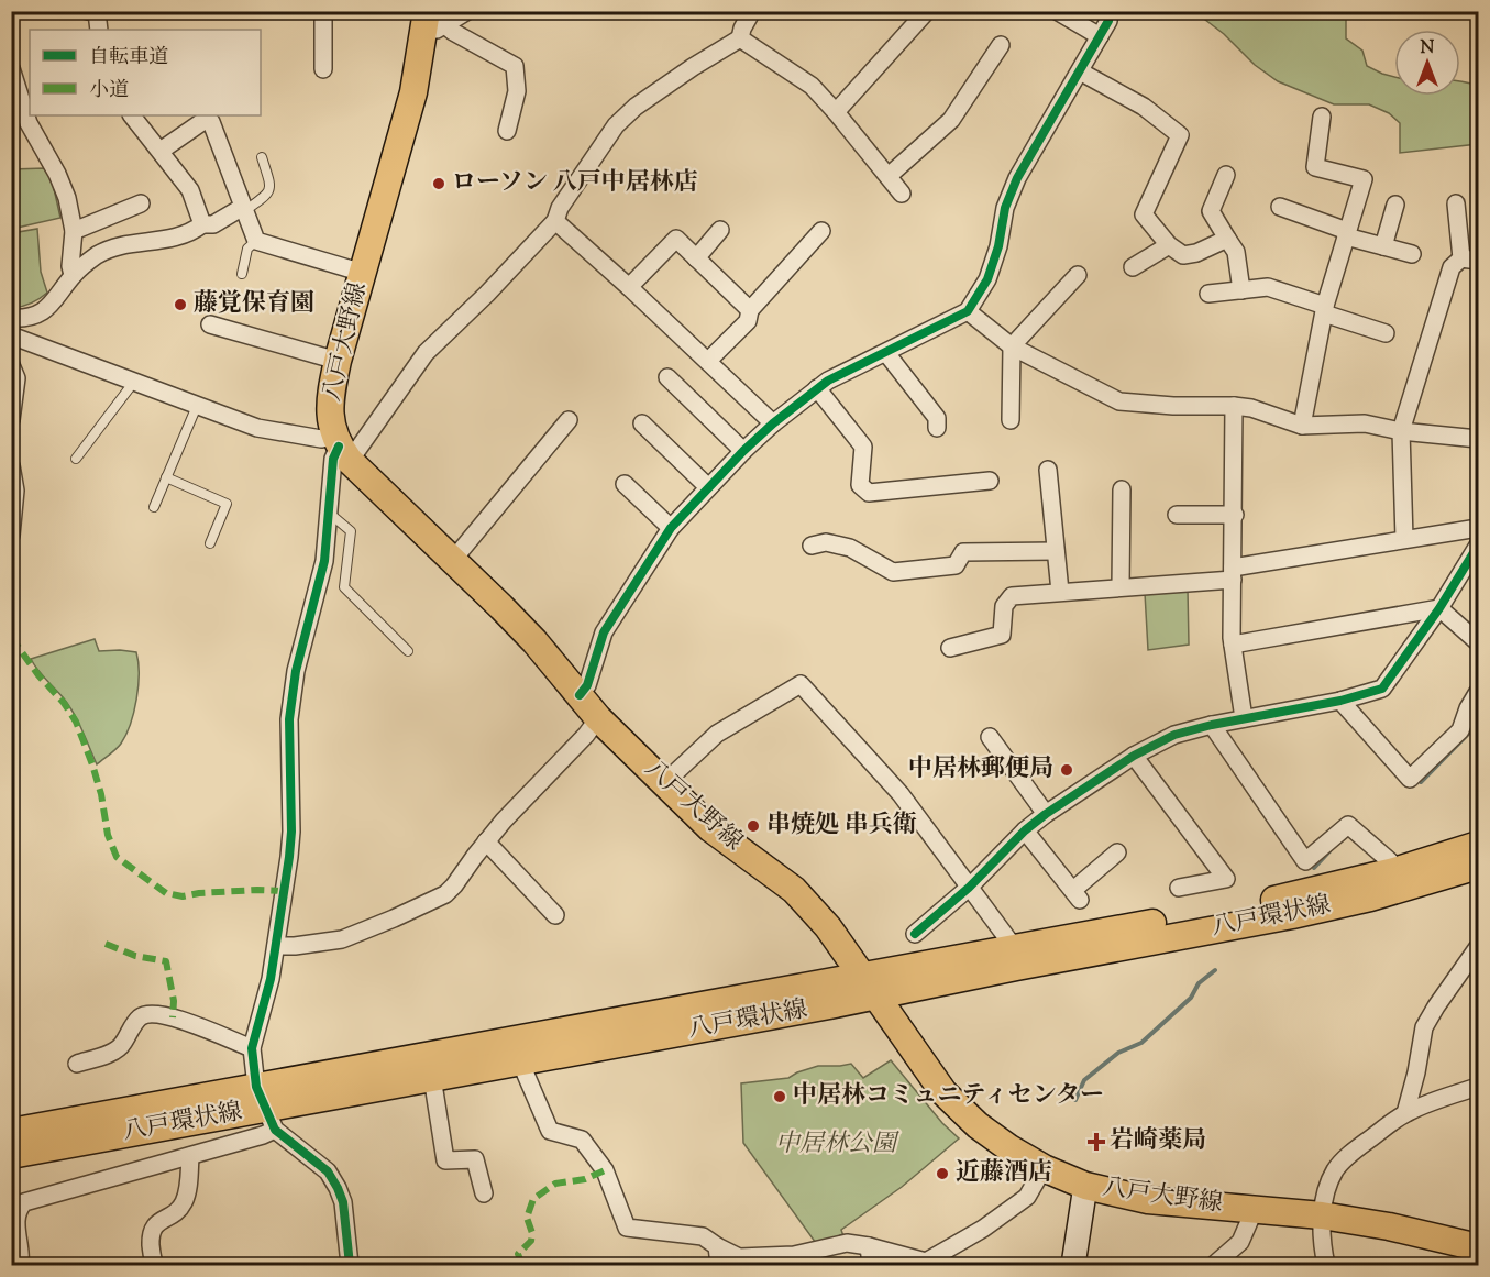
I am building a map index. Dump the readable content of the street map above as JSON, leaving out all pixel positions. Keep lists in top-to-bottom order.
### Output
{
  "streets": {
    "main road": ["八戸大野線", "八戸環状線"]
  },
  "crossings": [
    ["八戸大野線", "八戸環状線"]
  ],
  "parks": ["中居林公園"],
  "places": {
    "other": [
      "ローソン 八戸中居林店",
      "藤覚保育園",
      "中居林郵便局",
      "串焼処 串兵衛",
      "中居林コミュニティセンター",
      "近藤酒店"
    ],
    "health": ["岩崎薬局"]
  },
  "legend": ["自転車道", "小道"],
  "north": "top"
}
